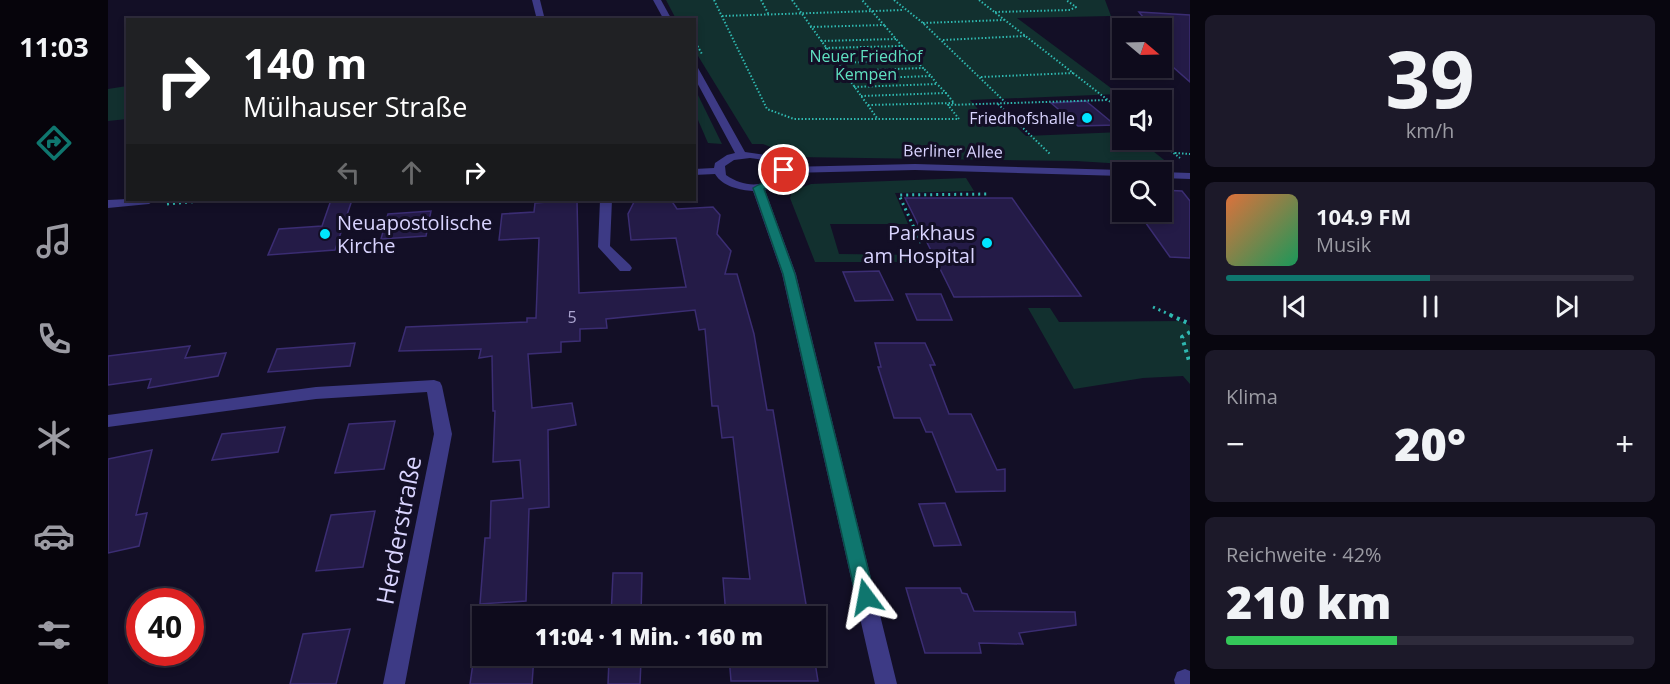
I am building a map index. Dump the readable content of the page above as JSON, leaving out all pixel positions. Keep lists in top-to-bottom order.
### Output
{
  "streets": {
    "street": ["Berliner Allee", "Herderstraße"]
  },
  "parks": ["Neuer Friedhof Kempen"],
  "places": ["Friedhofshalle", "Neuapostolische Kirche", "Parkhaus am Hospital"],
  "house_numbers": ["5"],
  "north": "right",
  "page": {
    "tabs": "11:03",
    "tile": [
      ["39", "km/h"],
      "Klima",
      ["Reichweite · 42%", "210 km"]
    ],
    "turn": ["140 m", "Mülhauser Straße"],
    "song": ["104.9 FM", "Musik"],
    "heat": ["−", "20°", "+"],
    "limit": "40",
    "trip": "11:04 · 1 Min. · 160 m"
  }
}
